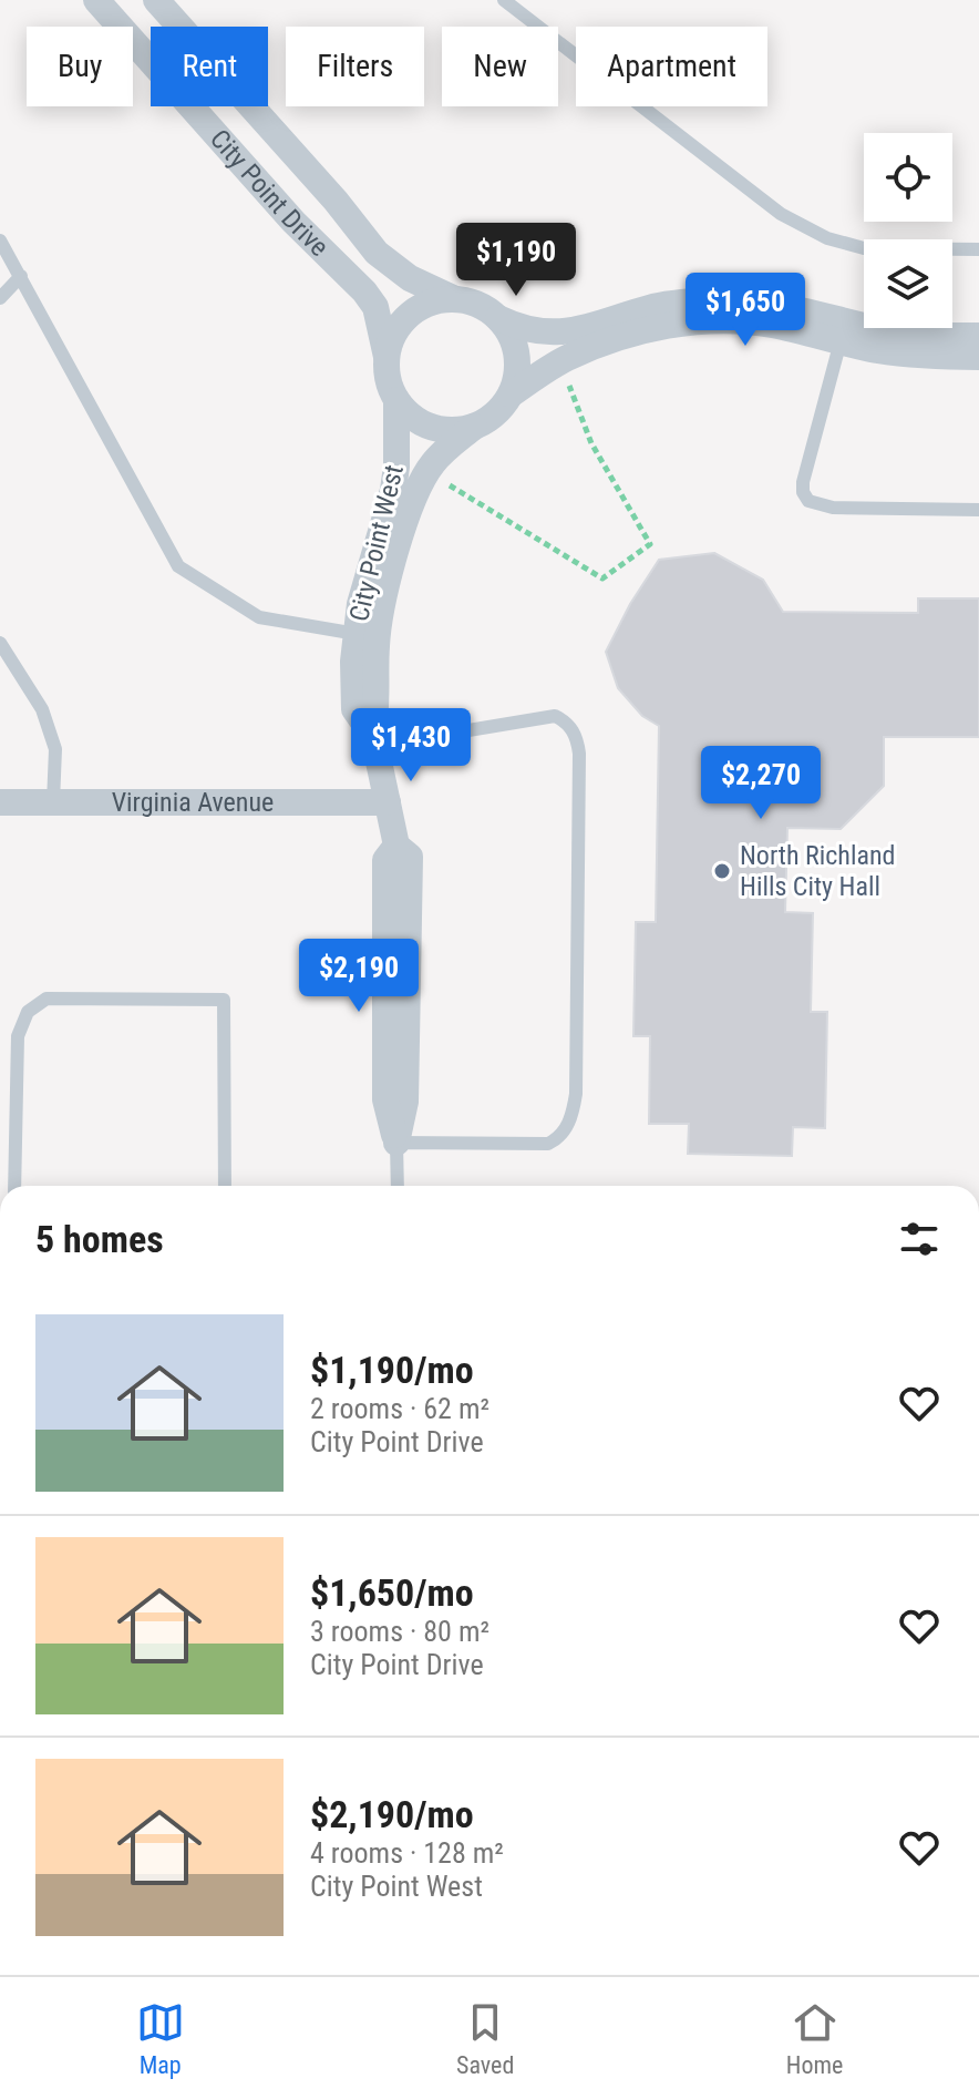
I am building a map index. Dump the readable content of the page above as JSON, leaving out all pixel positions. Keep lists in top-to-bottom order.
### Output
{
  "streets": {
    "street": ["City Point Drive", "City Point West", "Virginia Avenue"]
  },
  "crossings": [
    ["City Point Drive", "City Point West"],
    ["City Point West", "Virginia Avenue"]
  ],
  "places": ["North Richland Hills City Hall"],
  "page": {
    "chip": [
      "Buy",
      "Rent",
      "Filters",
      "New",
      "Apartment"
    ],
    "price": [
      "$1,190",
      "$1,650",
      "$1,430",
      "$2,270",
      "$2,190"
    ],
    "heading": "5 homes",
    "list": [
      {
        "name": "$1,190/mo",
        "note": "2 rooms · 62 m² · City Point Drive"
      },
      {
        "name": "$1,650/mo",
        "note": "3 rooms · 80 m² · City Point Drive"
      },
      {
        "name": "$2,190/mo",
        "note": "4 rooms · 128 m² · City Point West"
      }
    ],
    "tabs": ["Map", "Saved", "Home"]
  }
}
